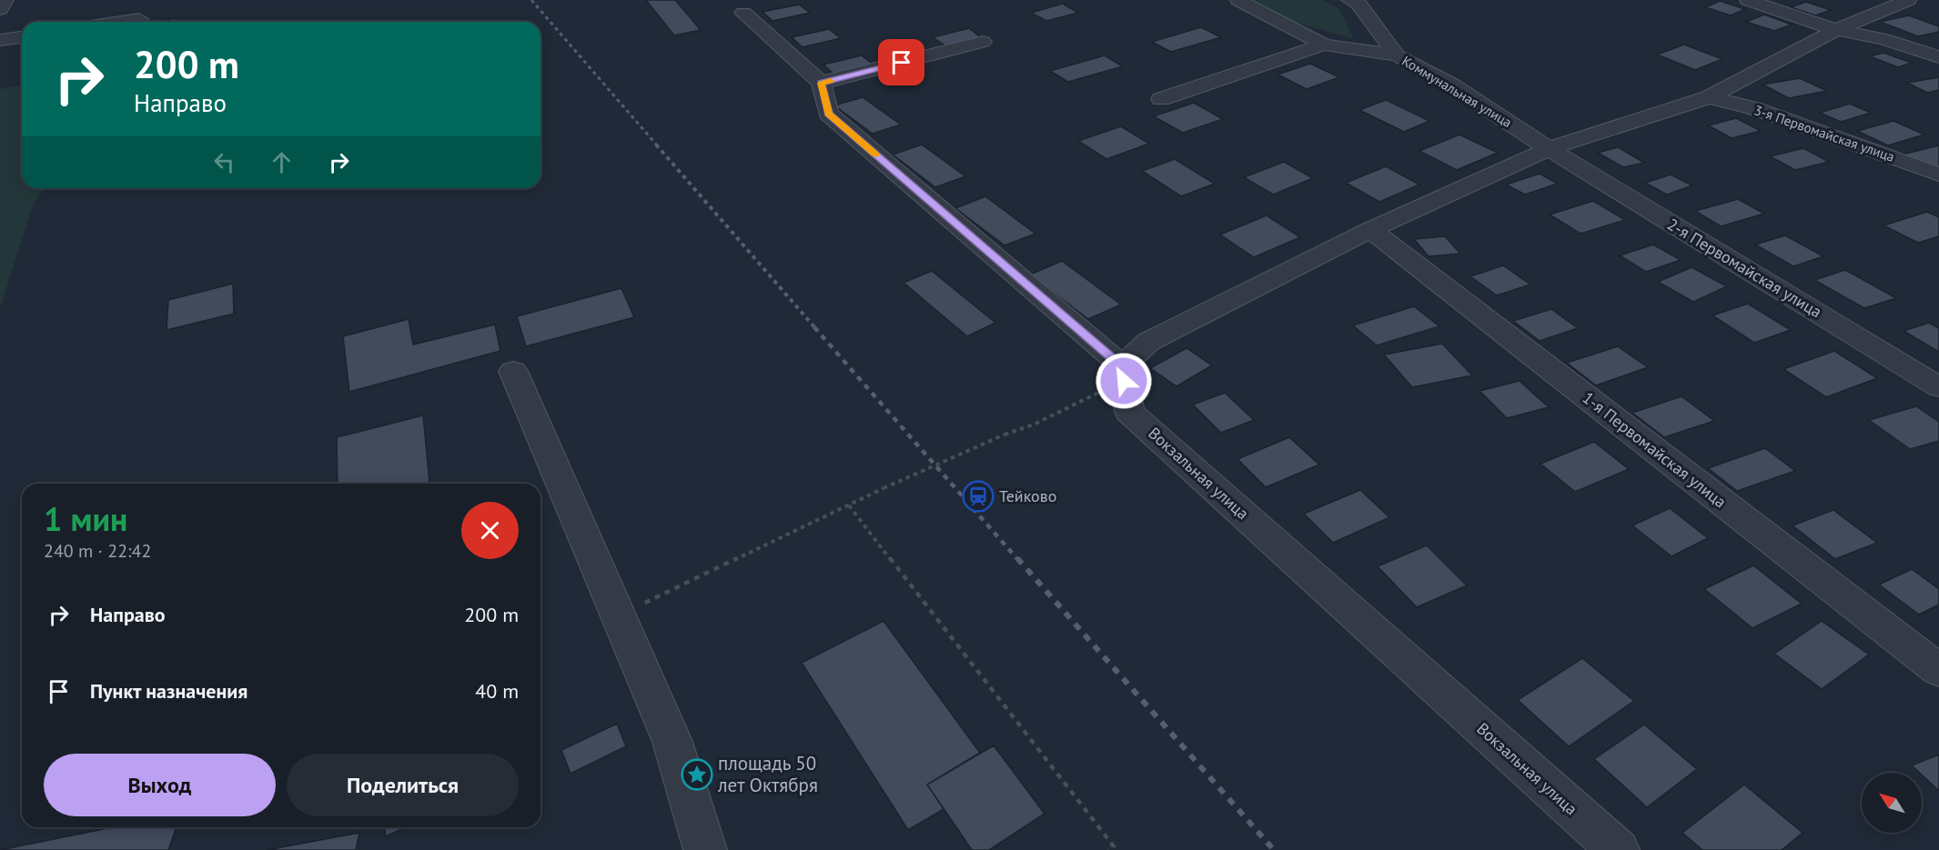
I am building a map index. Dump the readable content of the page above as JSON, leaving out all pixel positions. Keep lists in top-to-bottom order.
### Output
{
  "streets": {
    "street": [
      "Коммунальная улица",
      "3-я Первомайская улица",
      "2-я Первомайская улица",
      "1-я Первомайская улица",
      "Вокзальная улица"
    ]
  },
  "crossings": [
    ["Коммунальная улица", "2-я Первомайская улица"]
  ],
  "places": {
    "station": ["Тейково"],
    "place": ["площадь 50 лет Октября"]
  },
  "north": "top left",
  "page": {
    "turn": ["200 m", "Направо"],
    "heading": ["1 мин", "240 m · 22:42"],
    "list": [
      {
        "name": "Направо",
        "value": "200 m"
      },
      {
        "name": "Пункт назначения",
        "value": "40 m"
      }
    ],
    "buttons": ["Выход", "Поделиться"]
  }
}
